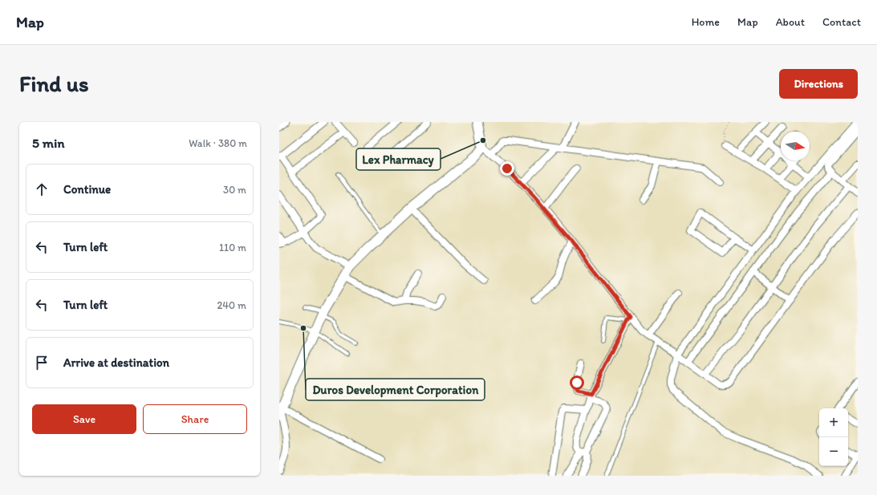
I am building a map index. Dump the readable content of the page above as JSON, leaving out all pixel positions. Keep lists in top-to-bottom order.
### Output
{
  "places": ["Lex Pharmacy", "Duros Development Corporation"],
  "north": "right",
  "page": {
    "header": "Map",
    "nav": [
      "Home",
      "Map",
      "About",
      "Contact"
    ],
    "buttons": [
      "Directions",
      ["Save", "Share"]
    ],
    "title": "Find us",
    "heading": ["5 min", "Walk · 380 m"],
    "list": [
      ["Continue", "30 m"],
      ["Turn left", "110 m"],
      ["Turn left", "240 m"],
      "Arrive at destination"
    ],
    "map_buttons": ["+", "−"]
  }
}
